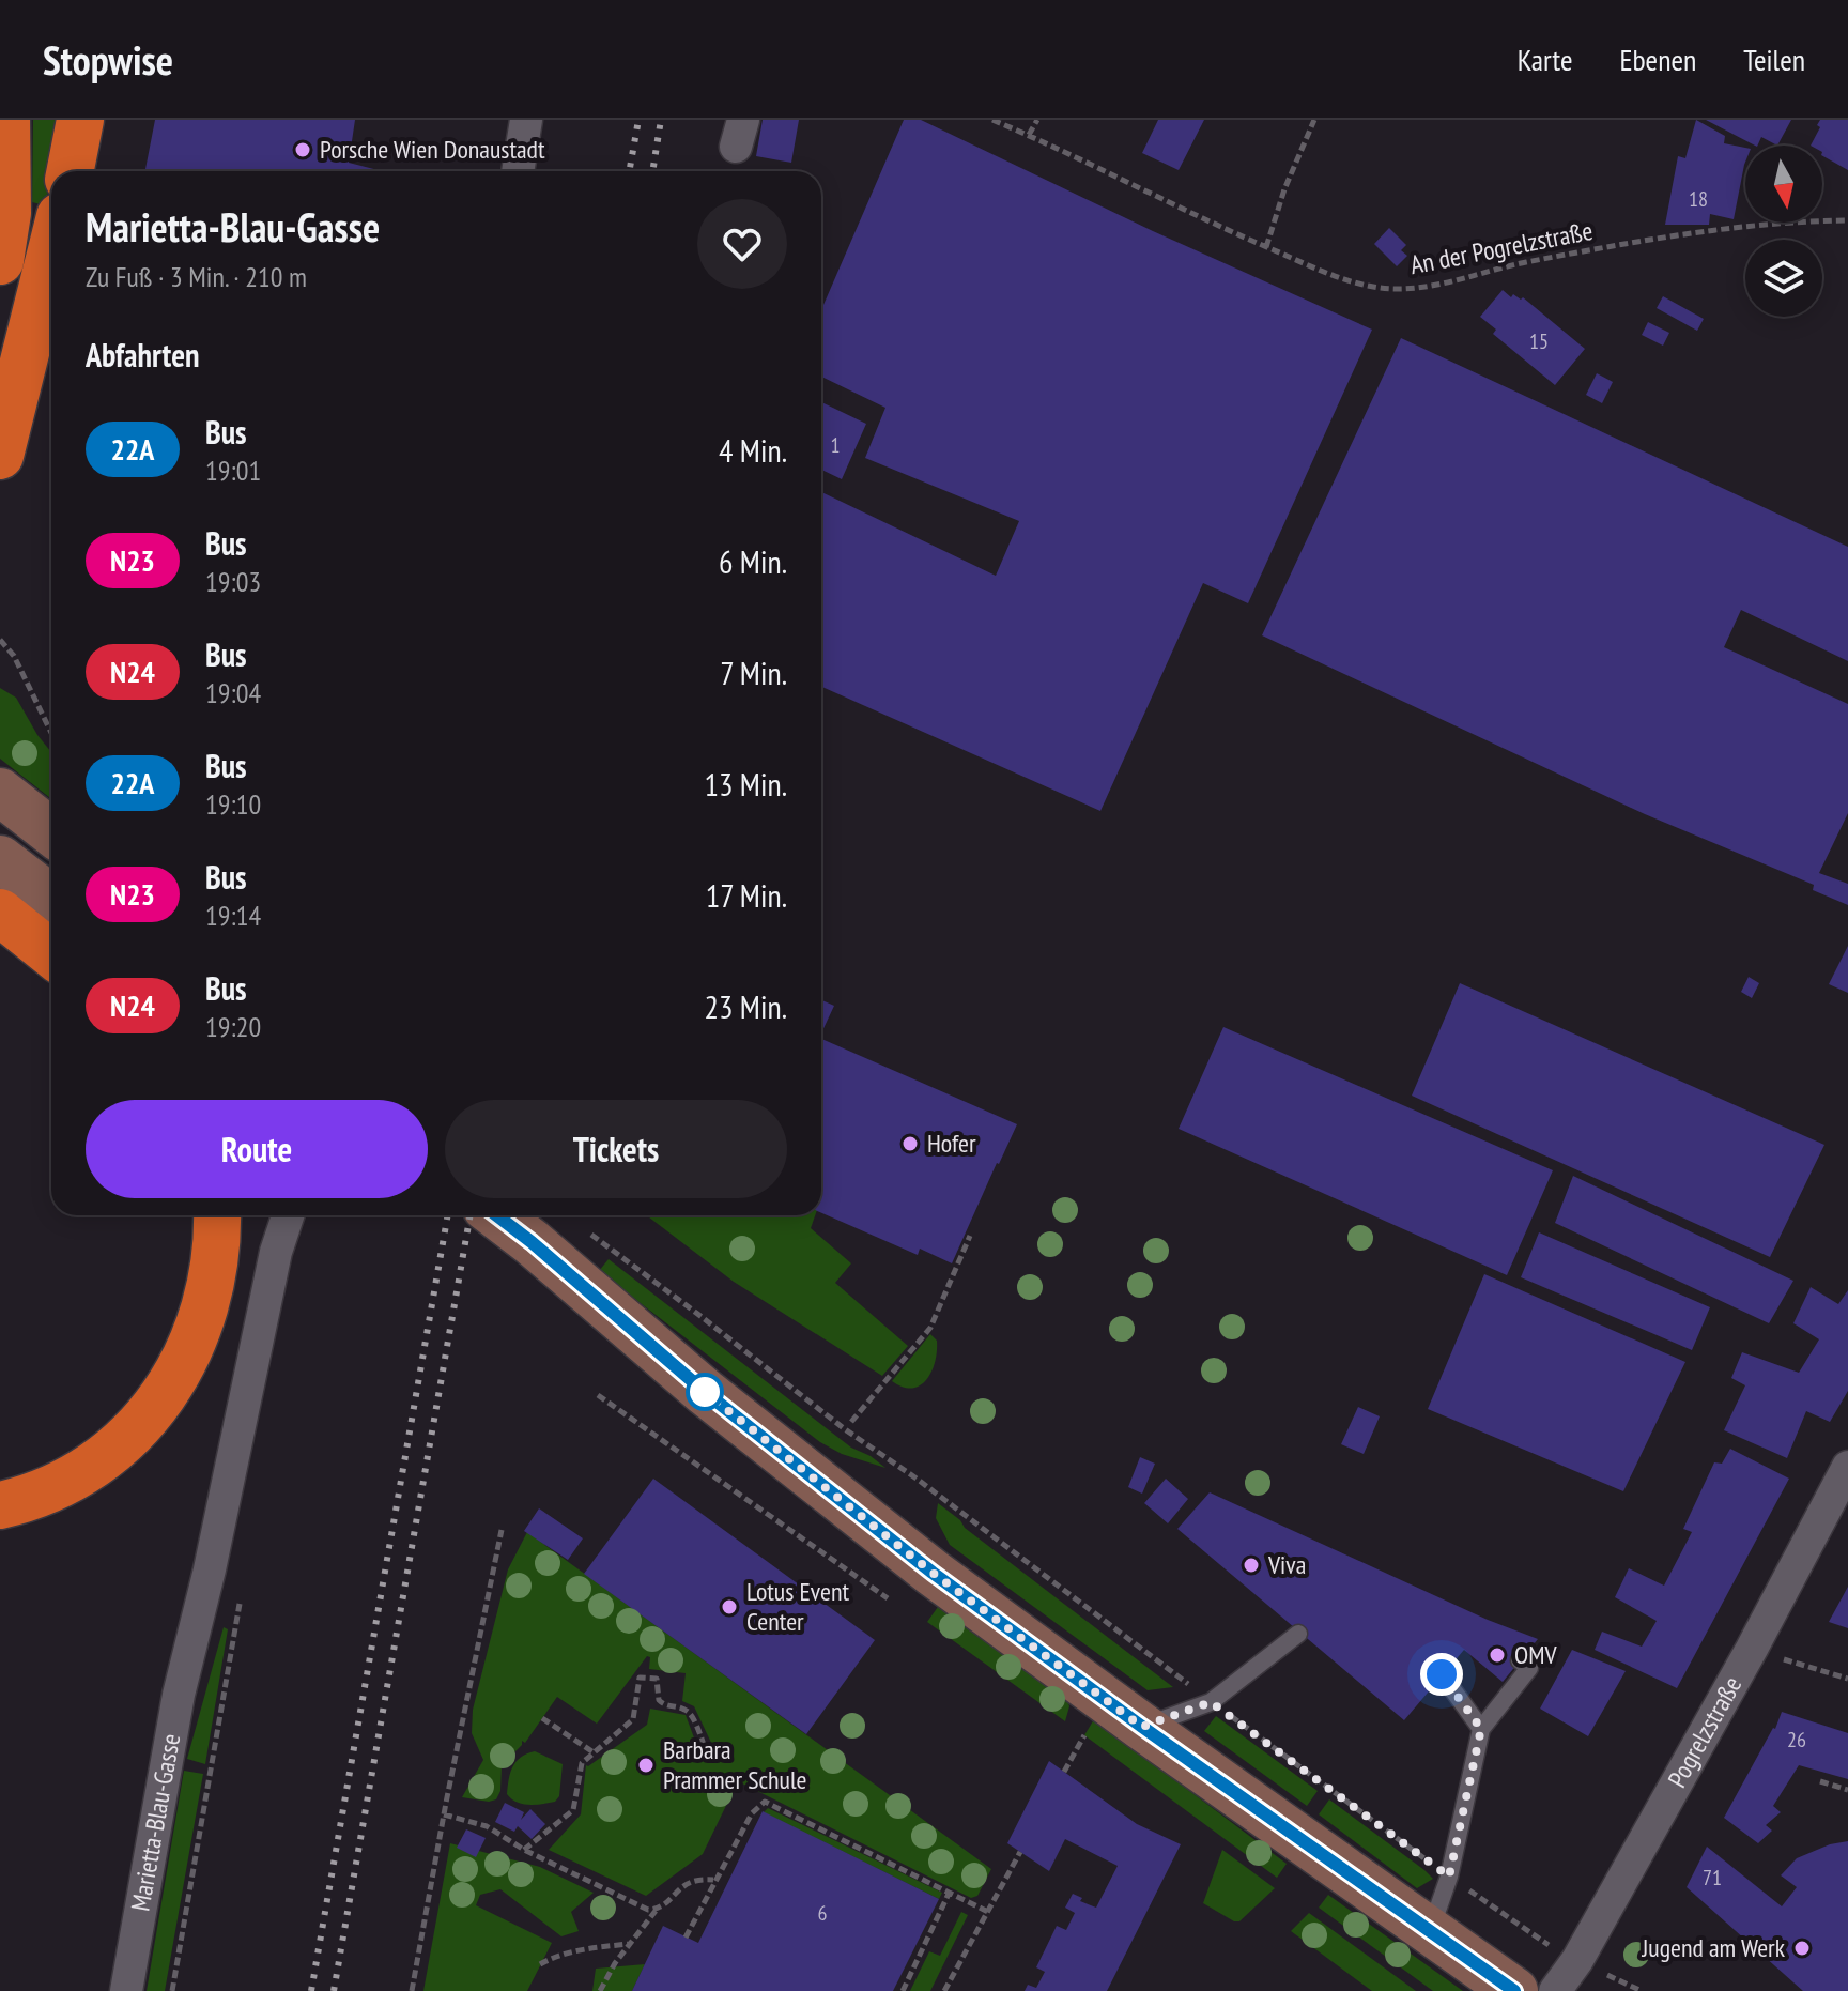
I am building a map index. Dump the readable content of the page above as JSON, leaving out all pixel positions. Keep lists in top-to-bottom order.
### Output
{
  "streets": {
    "street": ["Pogrelzstraße", "Marietta-Blau-Gasse"],
    "path": ["An der Pogrelzstraße"]
  },
  "places": [
    "Porsche Wien Donaustadt",
    "Hofer",
    "Viva",
    "Lotus Event Center",
    "OMV",
    "Barbara Prammer Schule",
    "Jugend am Werk"
  ],
  "lines": ["bus line 22A"],
  "house_numbers": [
    "18",
    "15",
    "1",
    "26",
    "71",
    "6"
  ],
  "north": "bottom",
  "page": {
    "header": "Stopwise",
    "nav": ["Karte", "Ebenen", "Teilen"],
    "heading": [
      ["Marietta-Blau-Gasse", "Zu Fuß · 3 Min. · 210 m"],
      "Abfahrten"
    ],
    "list": [
      {
        "mark": "22A",
        "name": "Bus",
        "note": "19:01",
        "value": "4 Min."
      },
      {
        "mark": "N23",
        "name": "Bus",
        "note": "19:03",
        "value": "6 Min."
      },
      {
        "mark": "N24",
        "name": "Bus",
        "note": "19:04",
        "value": "7 Min."
      },
      {
        "mark": "22A",
        "name": "Bus",
        "note": "19:10",
        "value": "13 Min."
      },
      {
        "mark": "N23",
        "name": "Bus",
        "note": "19:14",
        "value": "17 Min."
      },
      {
        "mark": "N24",
        "name": "Bus",
        "note": "19:20",
        "value": "23 Min."
      }
    ],
    "buttons": ["Route", "Tickets"]
  }
}
